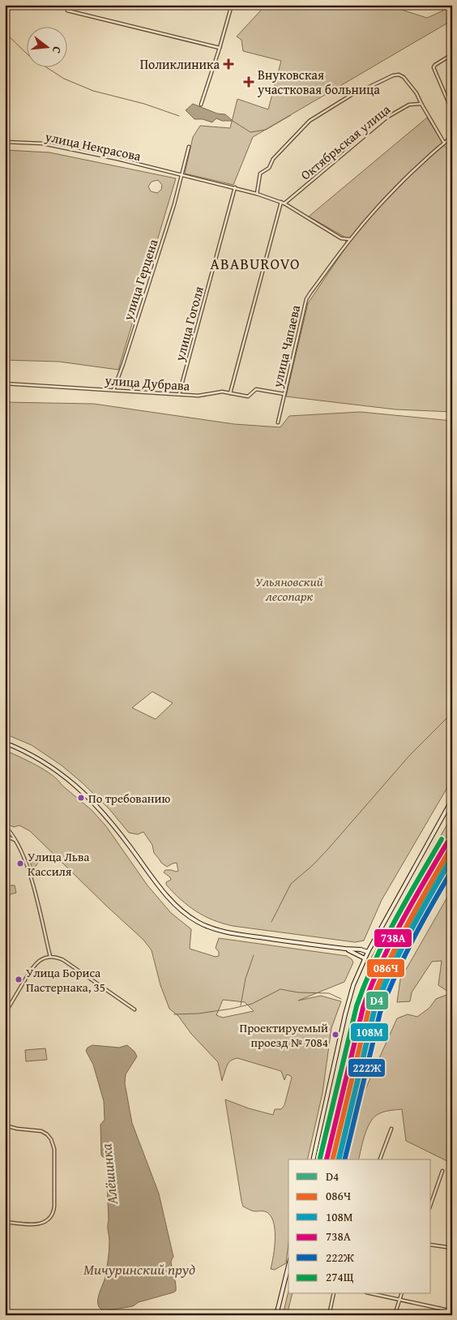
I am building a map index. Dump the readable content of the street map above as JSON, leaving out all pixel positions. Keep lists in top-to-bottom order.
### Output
{
  "streets": {
    "street": [
      "Октябрьская улица",
      "улица Некрасова",
      "улица Герцена",
      "улица Гоголя",
      "улица Чапаева",
      "улица Дубрава"
    ]
  },
  "crossings": [
    ["Октябрьская улица", "улица Некрасова"],
    ["улица Некрасова", "улица Герцена"],
    ["улица Некрасова", "улица Гоголя"],
    ["улица Некрасова", "улица Чапаева"],
    ["улица Герцена", "улица Дубрава"],
    ["улица Гоголя", "улица Дубрава"],
    ["улица Чапаева", "улица Дубрава"]
  ],
  "districts": ["ABABUROVO"],
  "water": ["Алёшинка", "Мичуринский пруд"],
  "parks": ["Ульяновский лесопарк"],
  "places": {
    "health": ["Поликлиника", "Внуковская участковая больница"],
    "other": [
      "По требованию",
      "Улица Льва Кассиля",
      "Улица Бориса Пастернака, 35",
      "Проектируемый проезд № 7084"
    ]
  },
  "lines": [
    "transit line 274Щ",
    "transit line 738А",
    "transit line 086Ч",
    "transit line D4",
    "transit line 108М",
    "transit line 222Ж"
  ],
  "legend": [
    "D4",
    "086Ч",
    "108М",
    "738А",
    "222Ж",
    "274Щ"
  ],
  "north": "right"
}
